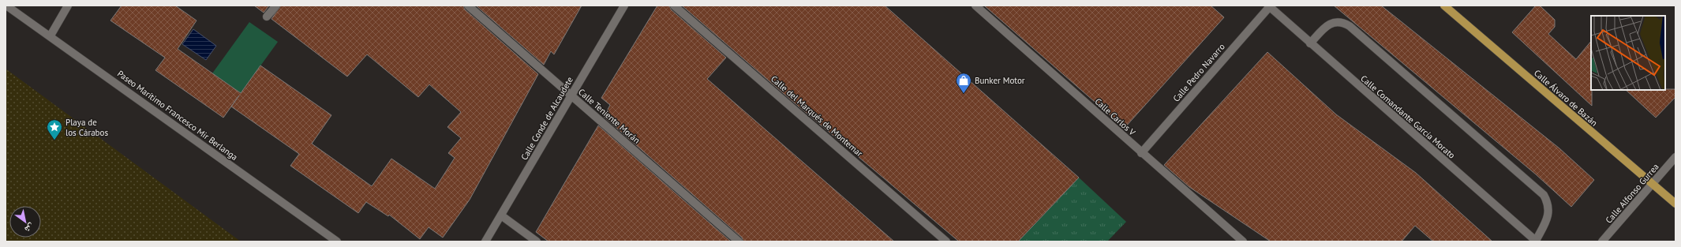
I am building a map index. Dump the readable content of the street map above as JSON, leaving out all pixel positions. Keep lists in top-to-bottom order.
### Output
{
  "streets": {
    "main road": ["Calle Álvaro de Bazán"],
    "street": [
      "Calle Pedro Navarro",
      "Paseo Marítimo Francesco Mir Berlanga",
      "Calle Teniente Morán",
      "Calle del Marqués de Montemar",
      "Calle Carlos V",
      "Calle Comandante García Morato",
      "Calle Conde de Alcaudete",
      "Calle Alfonso Gurrea"
    ]
  },
  "crossings": [
    ["Calle Pedro Navarro", "Calle Carlos V"],
    ["Calle Pedro Navarro", "Calle Comandante García Morato"],
    ["Calle Álvaro de Bazán", "Calle Alfonso Gurrea"],
    ["Calle Teniente Morán", "Calle Conde de Alcaudete"]
  ],
  "places": {
    "shop": ["Bunker Motor"],
    "place": ["Playa de los Cárabos"]
  },
  "north": "bottom right"
}
